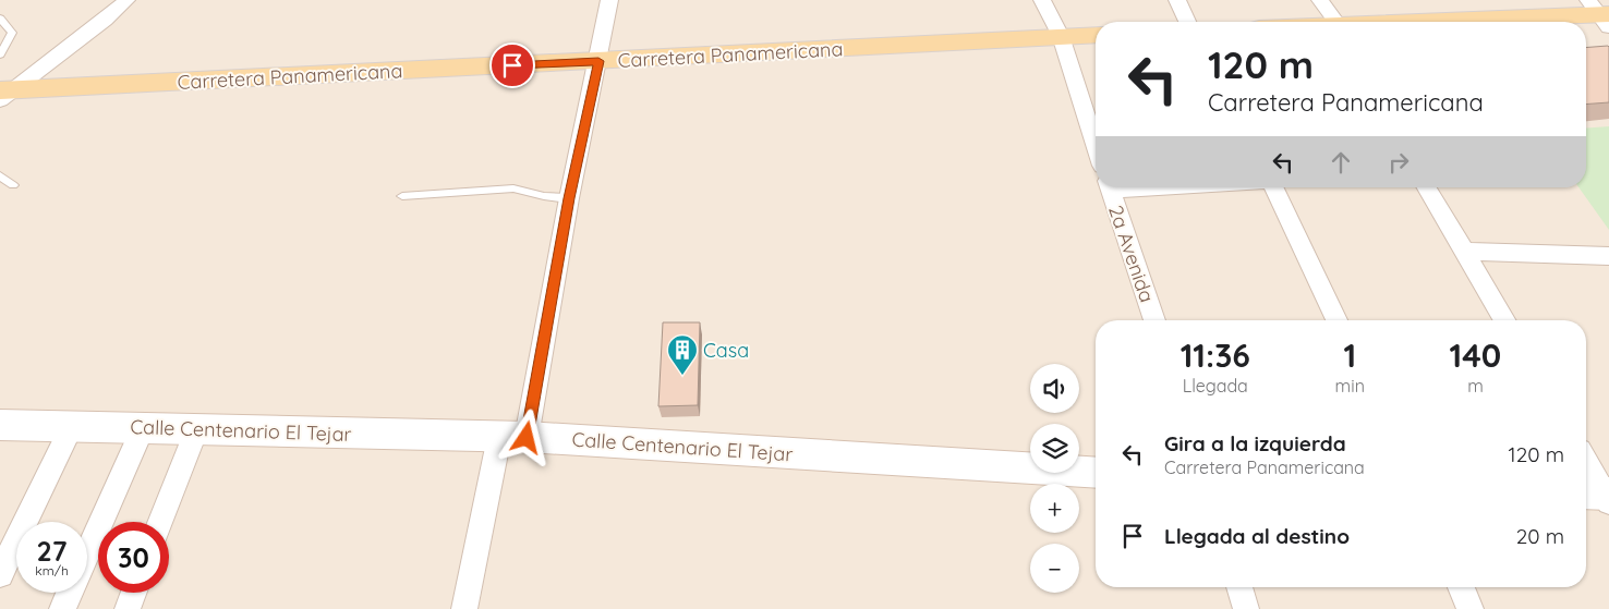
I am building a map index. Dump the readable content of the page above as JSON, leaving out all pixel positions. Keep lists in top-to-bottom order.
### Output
{
  "streets": {
    "main road": ["Carretera Panamericana", "Calle Centenario El Tejar"],
    "street": ["2a Avenida"]
  },
  "places": {
    "building": ["Casa"]
  },
  "page": {
    "turn": ["120 m", "Carretera Panamericana"],
    "eta": [
      "11:36",
      "Llegada",
      "1",
      "min",
      "140",
      "m"
    ],
    "map_buttons": ["+", "−"],
    "list": [
      {
        "name": "Gira a la izquierda",
        "note": "Carretera Panamericana",
        "value": "120 m"
      },
      {
        "name": "Llegada al destino",
        "value": "20 m"
      }
    ],
    "speed": "27 km/h",
    "limit": "30"
  }
}
